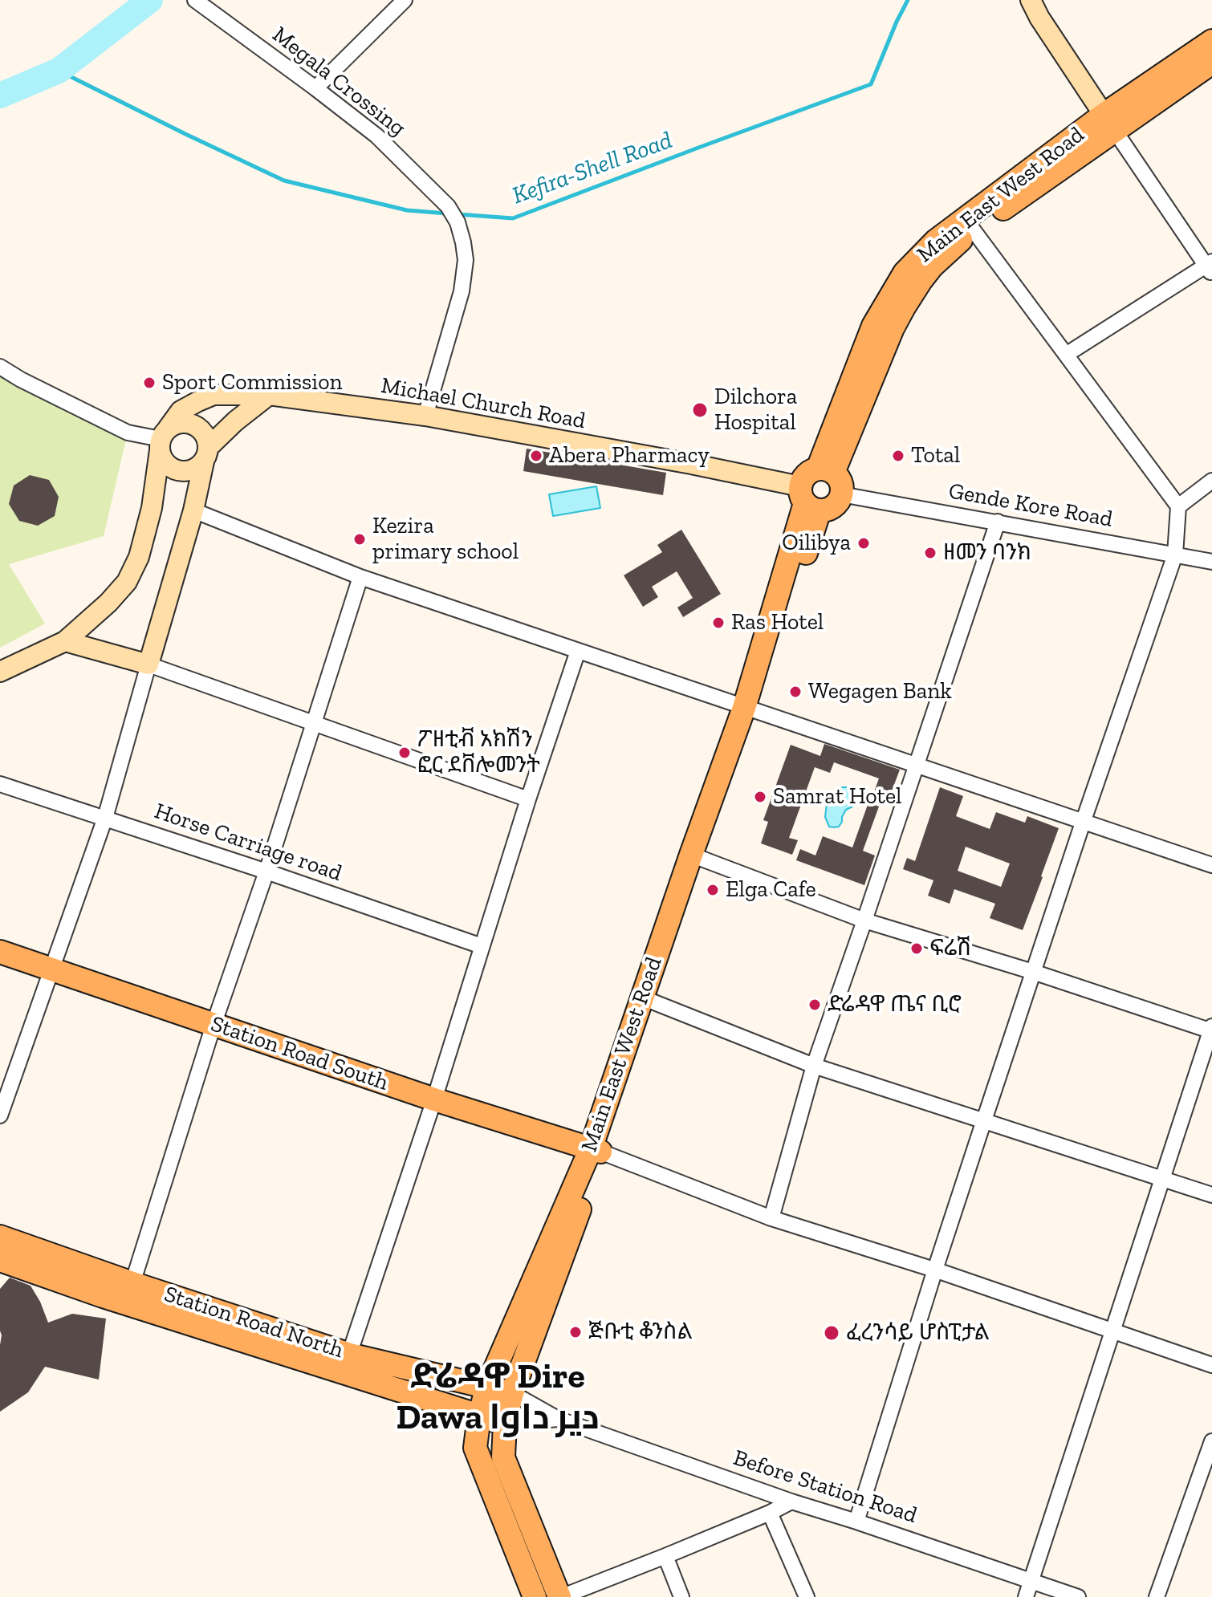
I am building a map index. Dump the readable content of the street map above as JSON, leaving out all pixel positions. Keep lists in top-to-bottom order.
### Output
{
  "streets": {
    "main road": [
      "Main East West Road",
      "Michael Church Road",
      "Station Road South",
      "Station Road North"
    ],
    "street": [
      "Megala Crossing",
      "Gende Kore Road",
      "Horse Carriage road",
      "Before Station Road"
    ]
  },
  "crossings": [
    ["Megala Crossing", "Michael Church Road"],
    ["Main East West Road", "Michael Church Road"],
    ["Main East West Road", "Gende Kore Road"],
    ["Main East West Road", "Station Road South"],
    ["Main East West Road", "Station Road North"],
    ["Main East West Road", "Before Station Road"],
    ["Michael Church Road", "Gende Kore Road"],
    ["Station Road North", "Before Station Road"]
  ],
  "districts": ["ድሬዳዋ Dire Dawa دير داوا"],
  "water": ["Kefira-Shell Road"],
  "places": [
    "Sport Commission",
    "Dilchora Hospital",
    "Abera Pharmacy",
    "Total",
    "Kezira primary school",
    "Oilibya",
    "ዘመን ባንክ",
    "Ras Hotel",
    "Wegagen Bank",
    "ፖዘቲቭ አክሽን ፎር ደቨሎመንት",
    "Samrat Hotel",
    "Elga Cafe",
    "ፍሬሽ",
    "ድሬዳዋ ጤና ቢሮ",
    "ጅቡቲ ቆንስል",
    "ፈረንሳይ ሆስፒታል"
  ]
}
